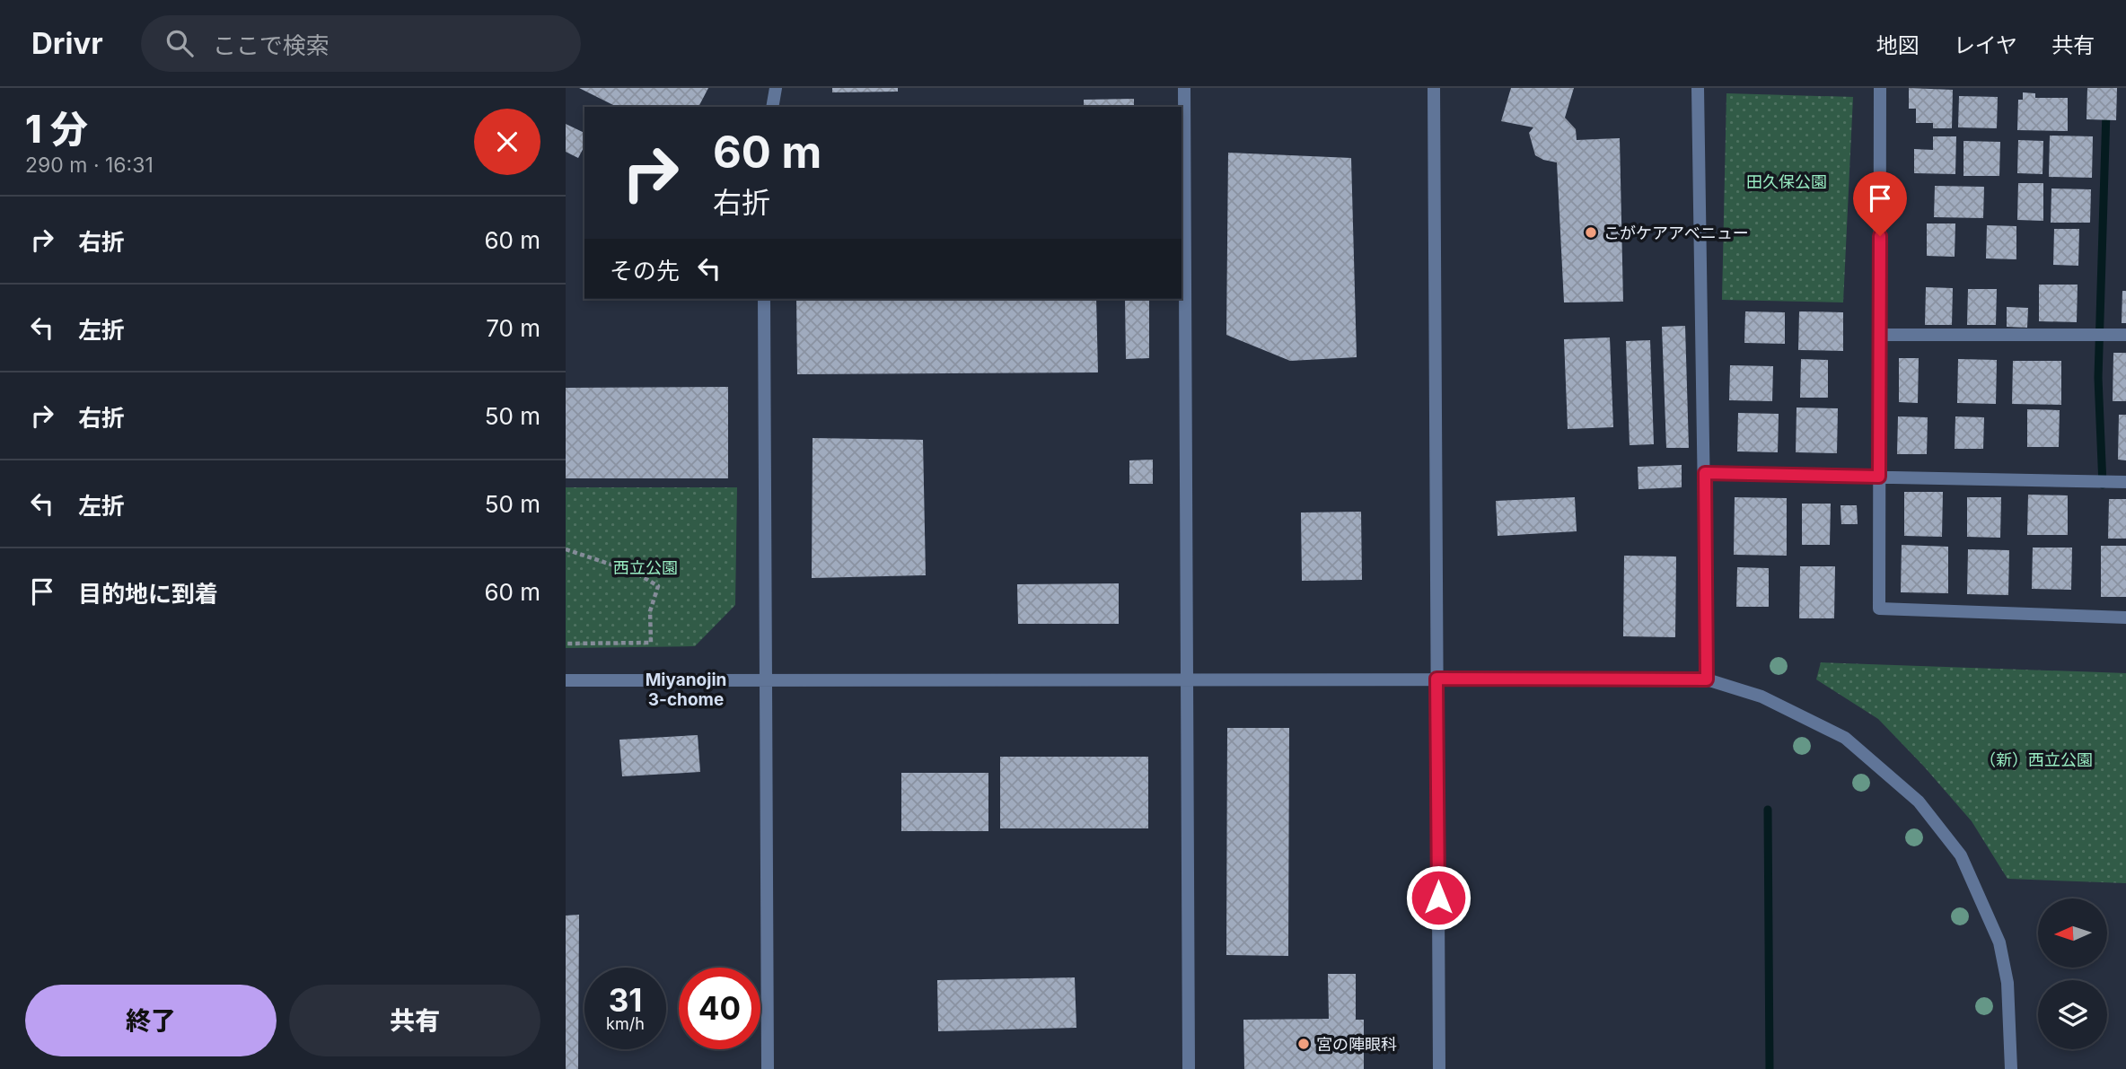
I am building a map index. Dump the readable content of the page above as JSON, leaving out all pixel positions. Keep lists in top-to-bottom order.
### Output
{
  "districts": ["Miyanojin 3-chome"],
  "parks": ["田久保公園", "西立公園", "（新）西立公園"],
  "places": ["こがケアアベニュー", "宮の陣眼科"],
  "north": "left",
  "page": {
    "header": "Drivr",
    "search": "ここで検索",
    "nav": ["地図", "レイヤ", "共有"],
    "heading": ["1 分", "290 m · 16:31"],
    "turn": ["60 m", "右折"],
    "list": [
      {
        "name": "右折",
        "value": "60 m"
      },
      {
        "name": "左折",
        "value": "70 m"
      },
      {
        "name": "右折",
        "value": "50 m"
      },
      {
        "name": "左折",
        "value": "50 m"
      },
      {
        "name": "目的地に到着",
        "value": "60 m"
      }
    ],
    "then": "その先",
    "speed": "31 km/h",
    "limit": "40",
    "buttons": ["終了", "共有"]
  }
}
